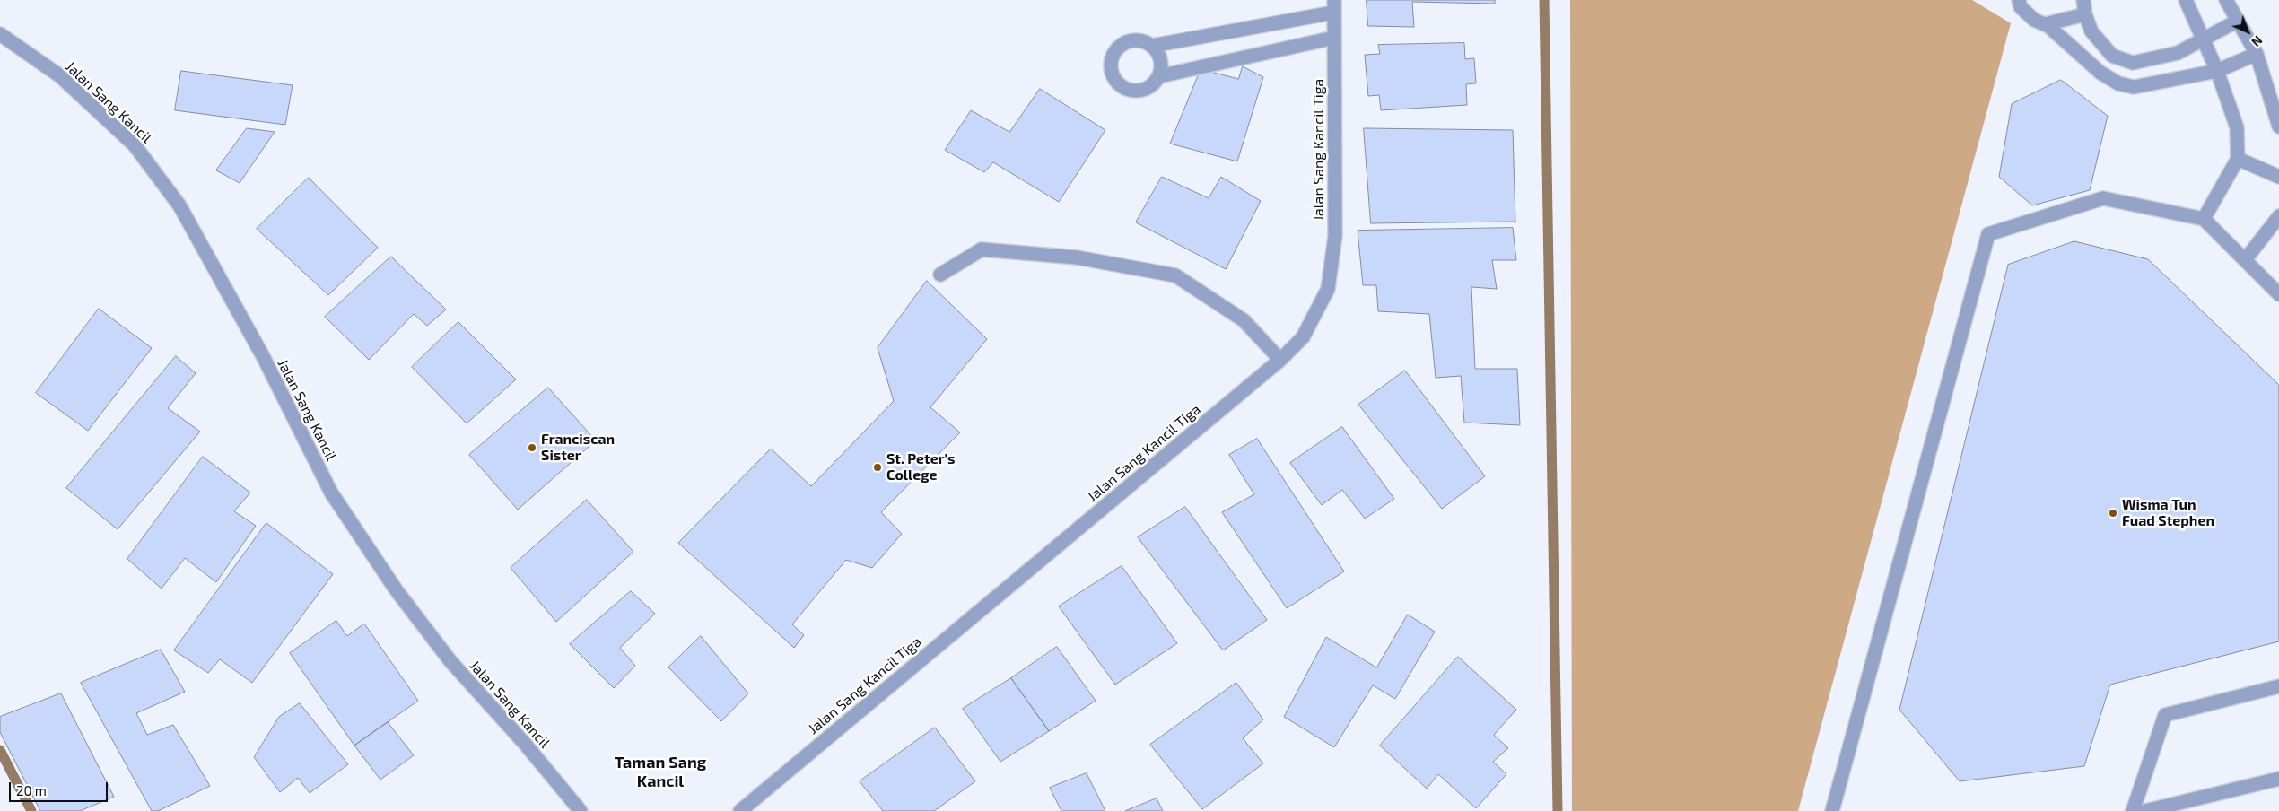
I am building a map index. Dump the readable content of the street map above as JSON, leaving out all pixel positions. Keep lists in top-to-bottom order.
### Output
{
  "streets": {
    "street": ["Jalan Sang Kancil", "Jalan Sang Kancil Tiga"]
  },
  "districts": ["Taman Sang Kancil"],
  "places": ["Franciscan Sister", "St. Peter's College", "Wisma Tun Fuad Stephen"],
  "scale_bar": "20 m",
  "north": "bottom right"
}
